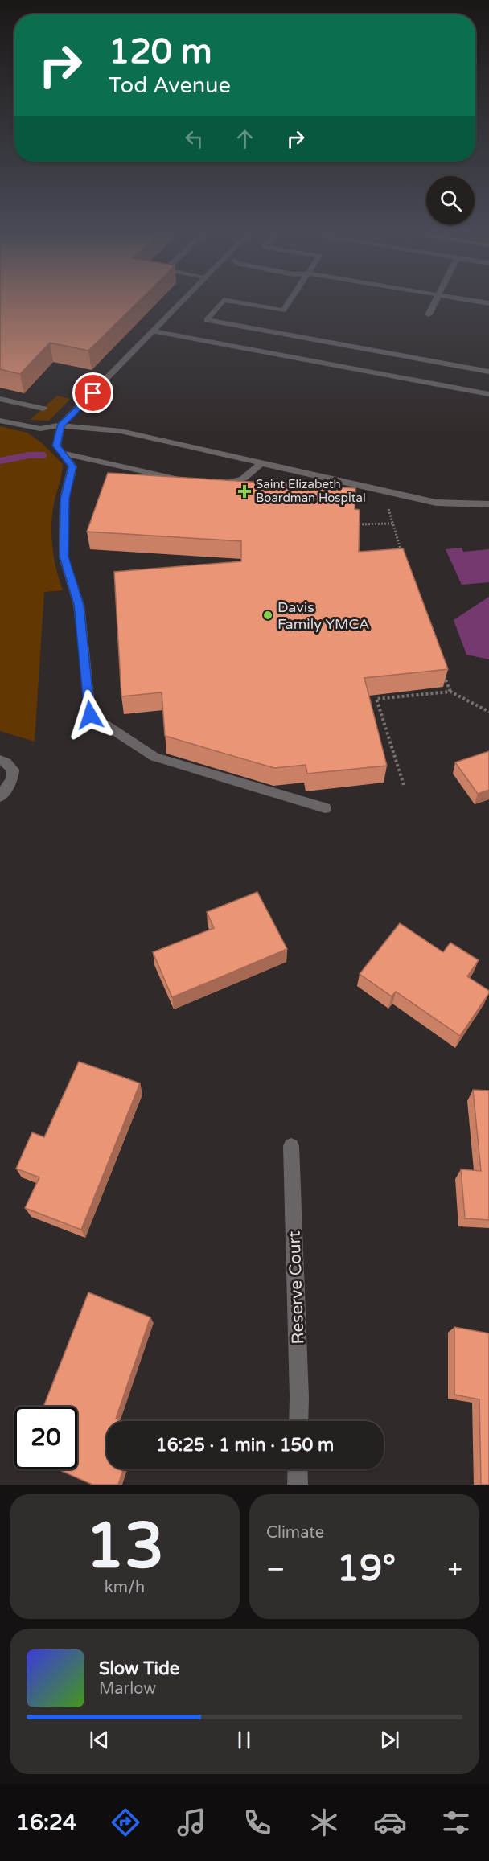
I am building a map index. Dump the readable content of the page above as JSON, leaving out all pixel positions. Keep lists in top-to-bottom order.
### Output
{
  "streets": {
    "street": ["Reserve Court"]
  },
  "places": {
    "health": ["Saint Elizabeth Boardman Hospital"],
    "other": ["Davis Family YMCA"]
  },
  "page": {
    "turn": ["120 m", "Tod Avenue"],
    "limit": "20",
    "trip": "16:25 · 1 min · 150 m",
    "tile": [
      ["13", "km/h"],
      "Climate"
    ],
    "heat": ["−", "19°", "+"],
    "song": ["Slow Tide", "Marlow"],
    "tabs": "16:24"
  }
}
